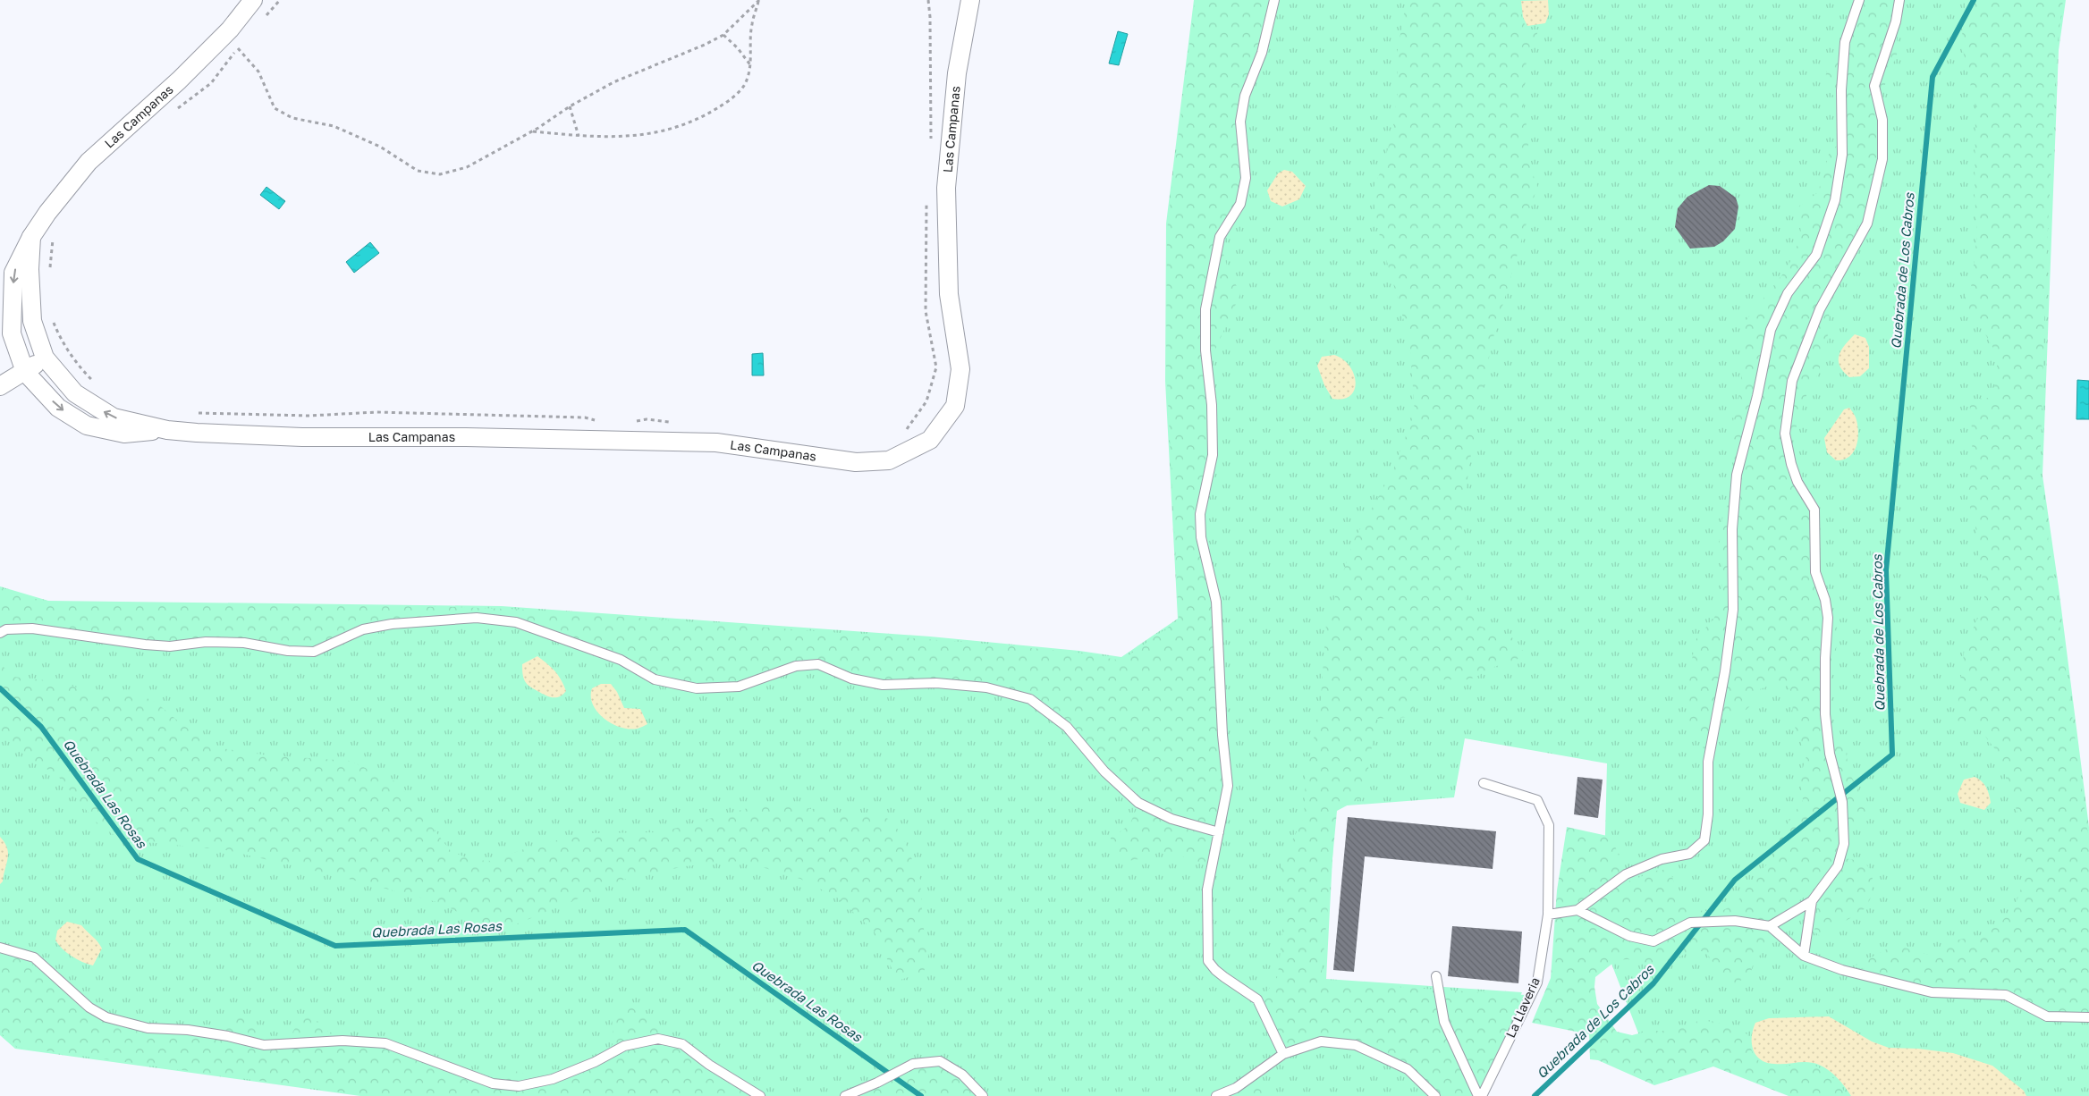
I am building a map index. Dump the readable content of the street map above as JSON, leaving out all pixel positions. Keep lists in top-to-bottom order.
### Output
{
  "streets": {
    "street": ["Las Campanas"],
    "lane": ["La Llaveria"]
  },
  "water": ["Quebrada de Los Cabros", "Quebrada Las Rosas"]
}
